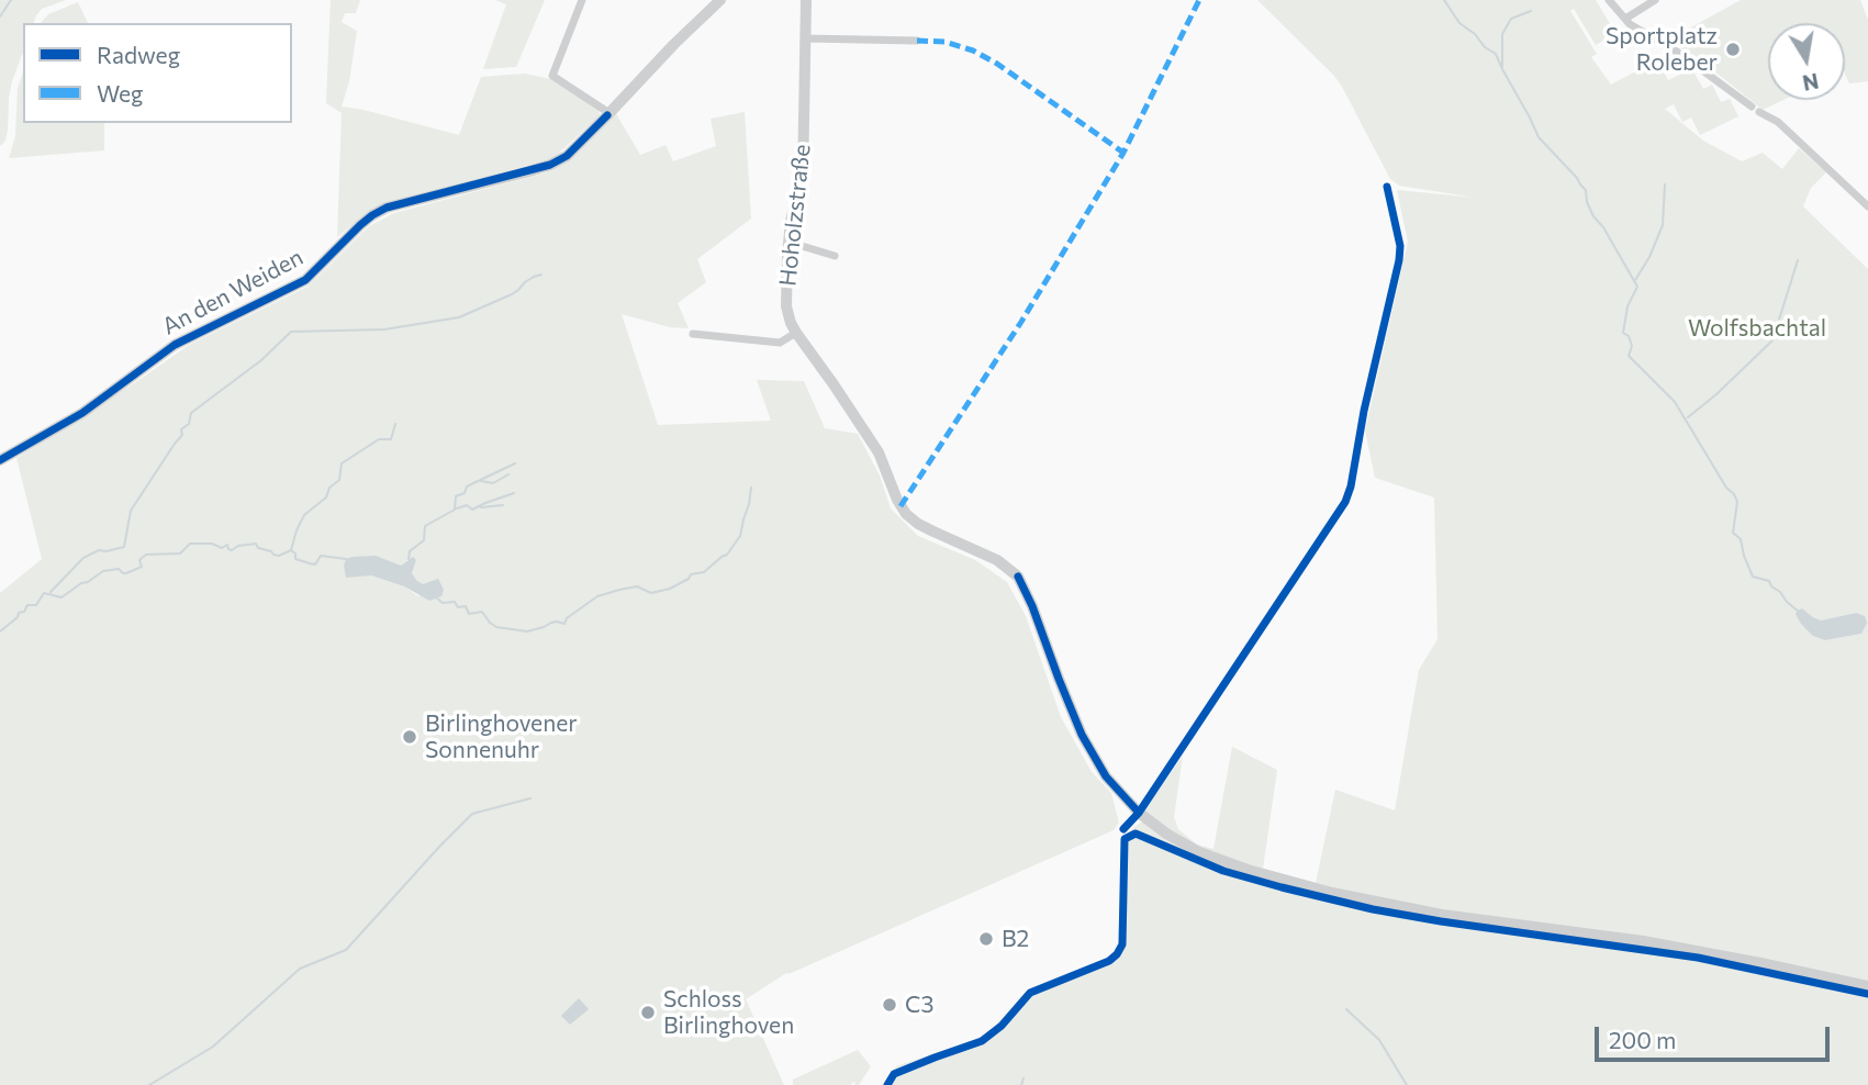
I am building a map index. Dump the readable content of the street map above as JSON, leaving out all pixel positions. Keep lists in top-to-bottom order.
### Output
{
  "streets": {
    "street": ["Hoholzstraße", "An den Weiden"]
  },
  "parks": ["Wolfsbachtal"],
  "places": [
    "Sportplatz Roleber",
    "Birlinghovener Sonnenuhr",
    "B2",
    "C3",
    "Schloss Birlinghoven"
  ],
  "legend": ["Radweg", "Weg"],
  "scale_bar": "200 m",
  "north": "bottom"
}
